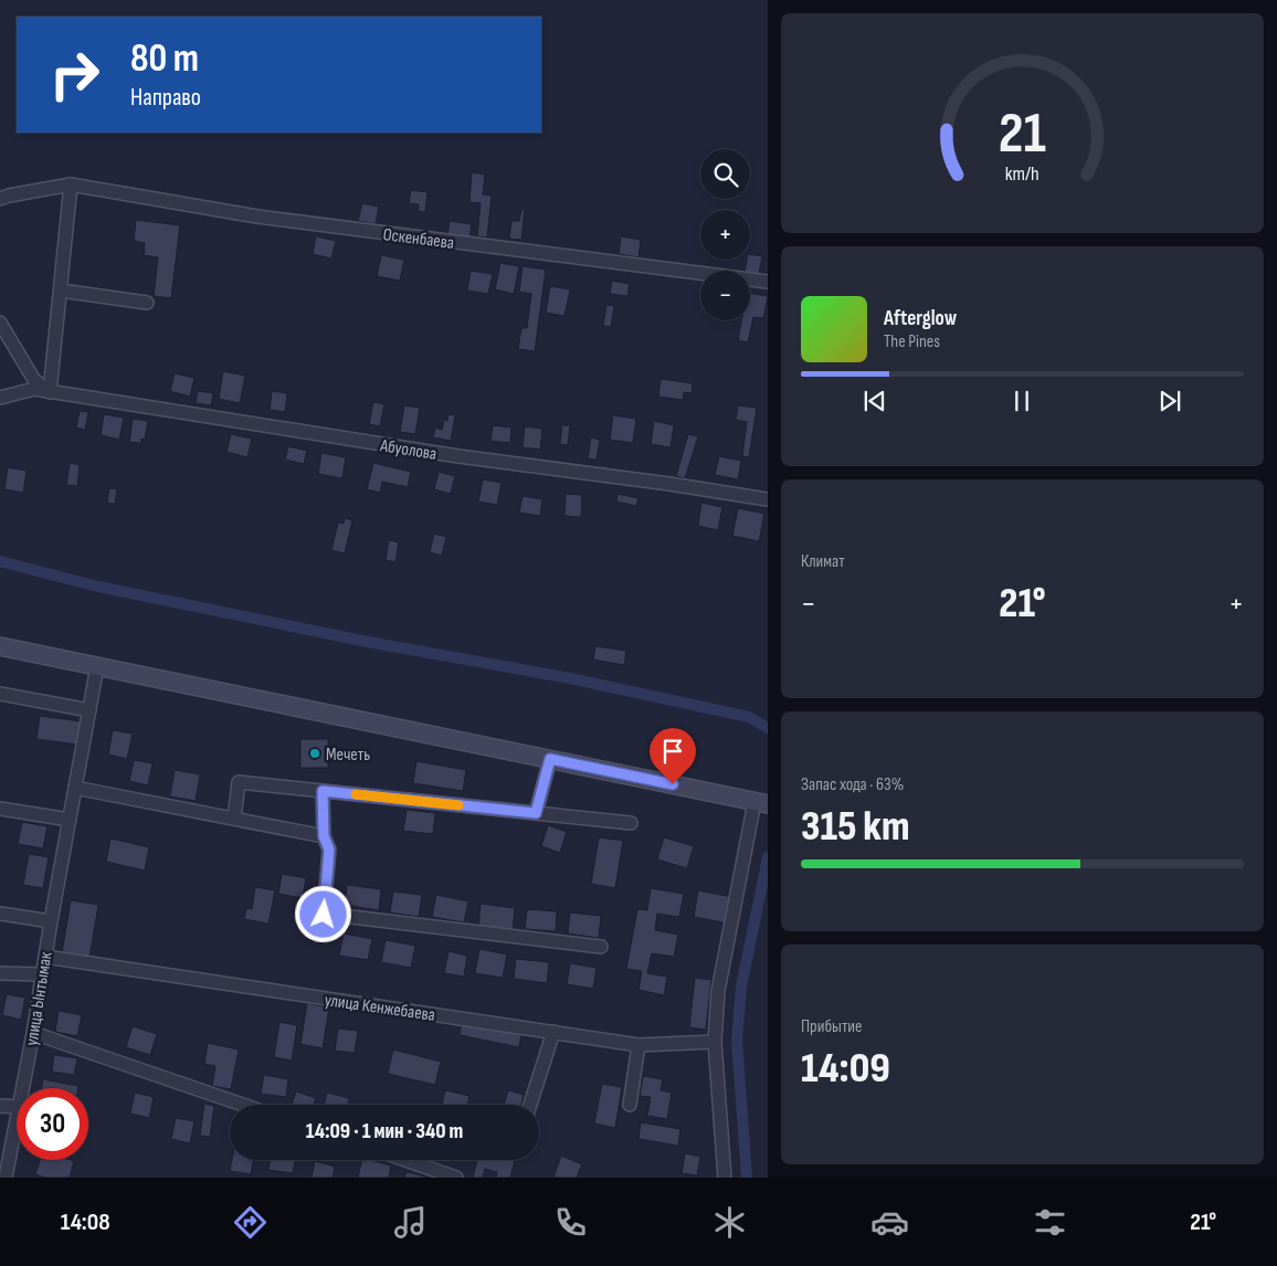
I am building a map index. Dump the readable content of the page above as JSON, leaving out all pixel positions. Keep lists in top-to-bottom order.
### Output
{
  "streets": {
    "street": [
      "Оскенбаева",
      "Абуолова",
      "улица Ынтымак",
      "улица Кенжебаева"
    ]
  },
  "crossings": [
    ["улица Ынтымак", "улица Кенжебаева"]
  ],
  "places": ["Мечеть"],
  "page": {
    "turn": ["80 m", "Направо"],
    "map_buttons": ["+", "−"],
    "song": ["Afterglow", "The Pines"],
    "tile": [
      "Климат",
      ["Запас хода · 63%", "315 km"],
      ["Прибытие", "14:09"]
    ],
    "heat": ["−", "21°", "+"],
    "limit": "30",
    "trip": "14:09 · 1 мин · 340 m",
    "tabs": ["14:08", "21°"],
    "gauge": ["21", "km/h"]
  }
}
